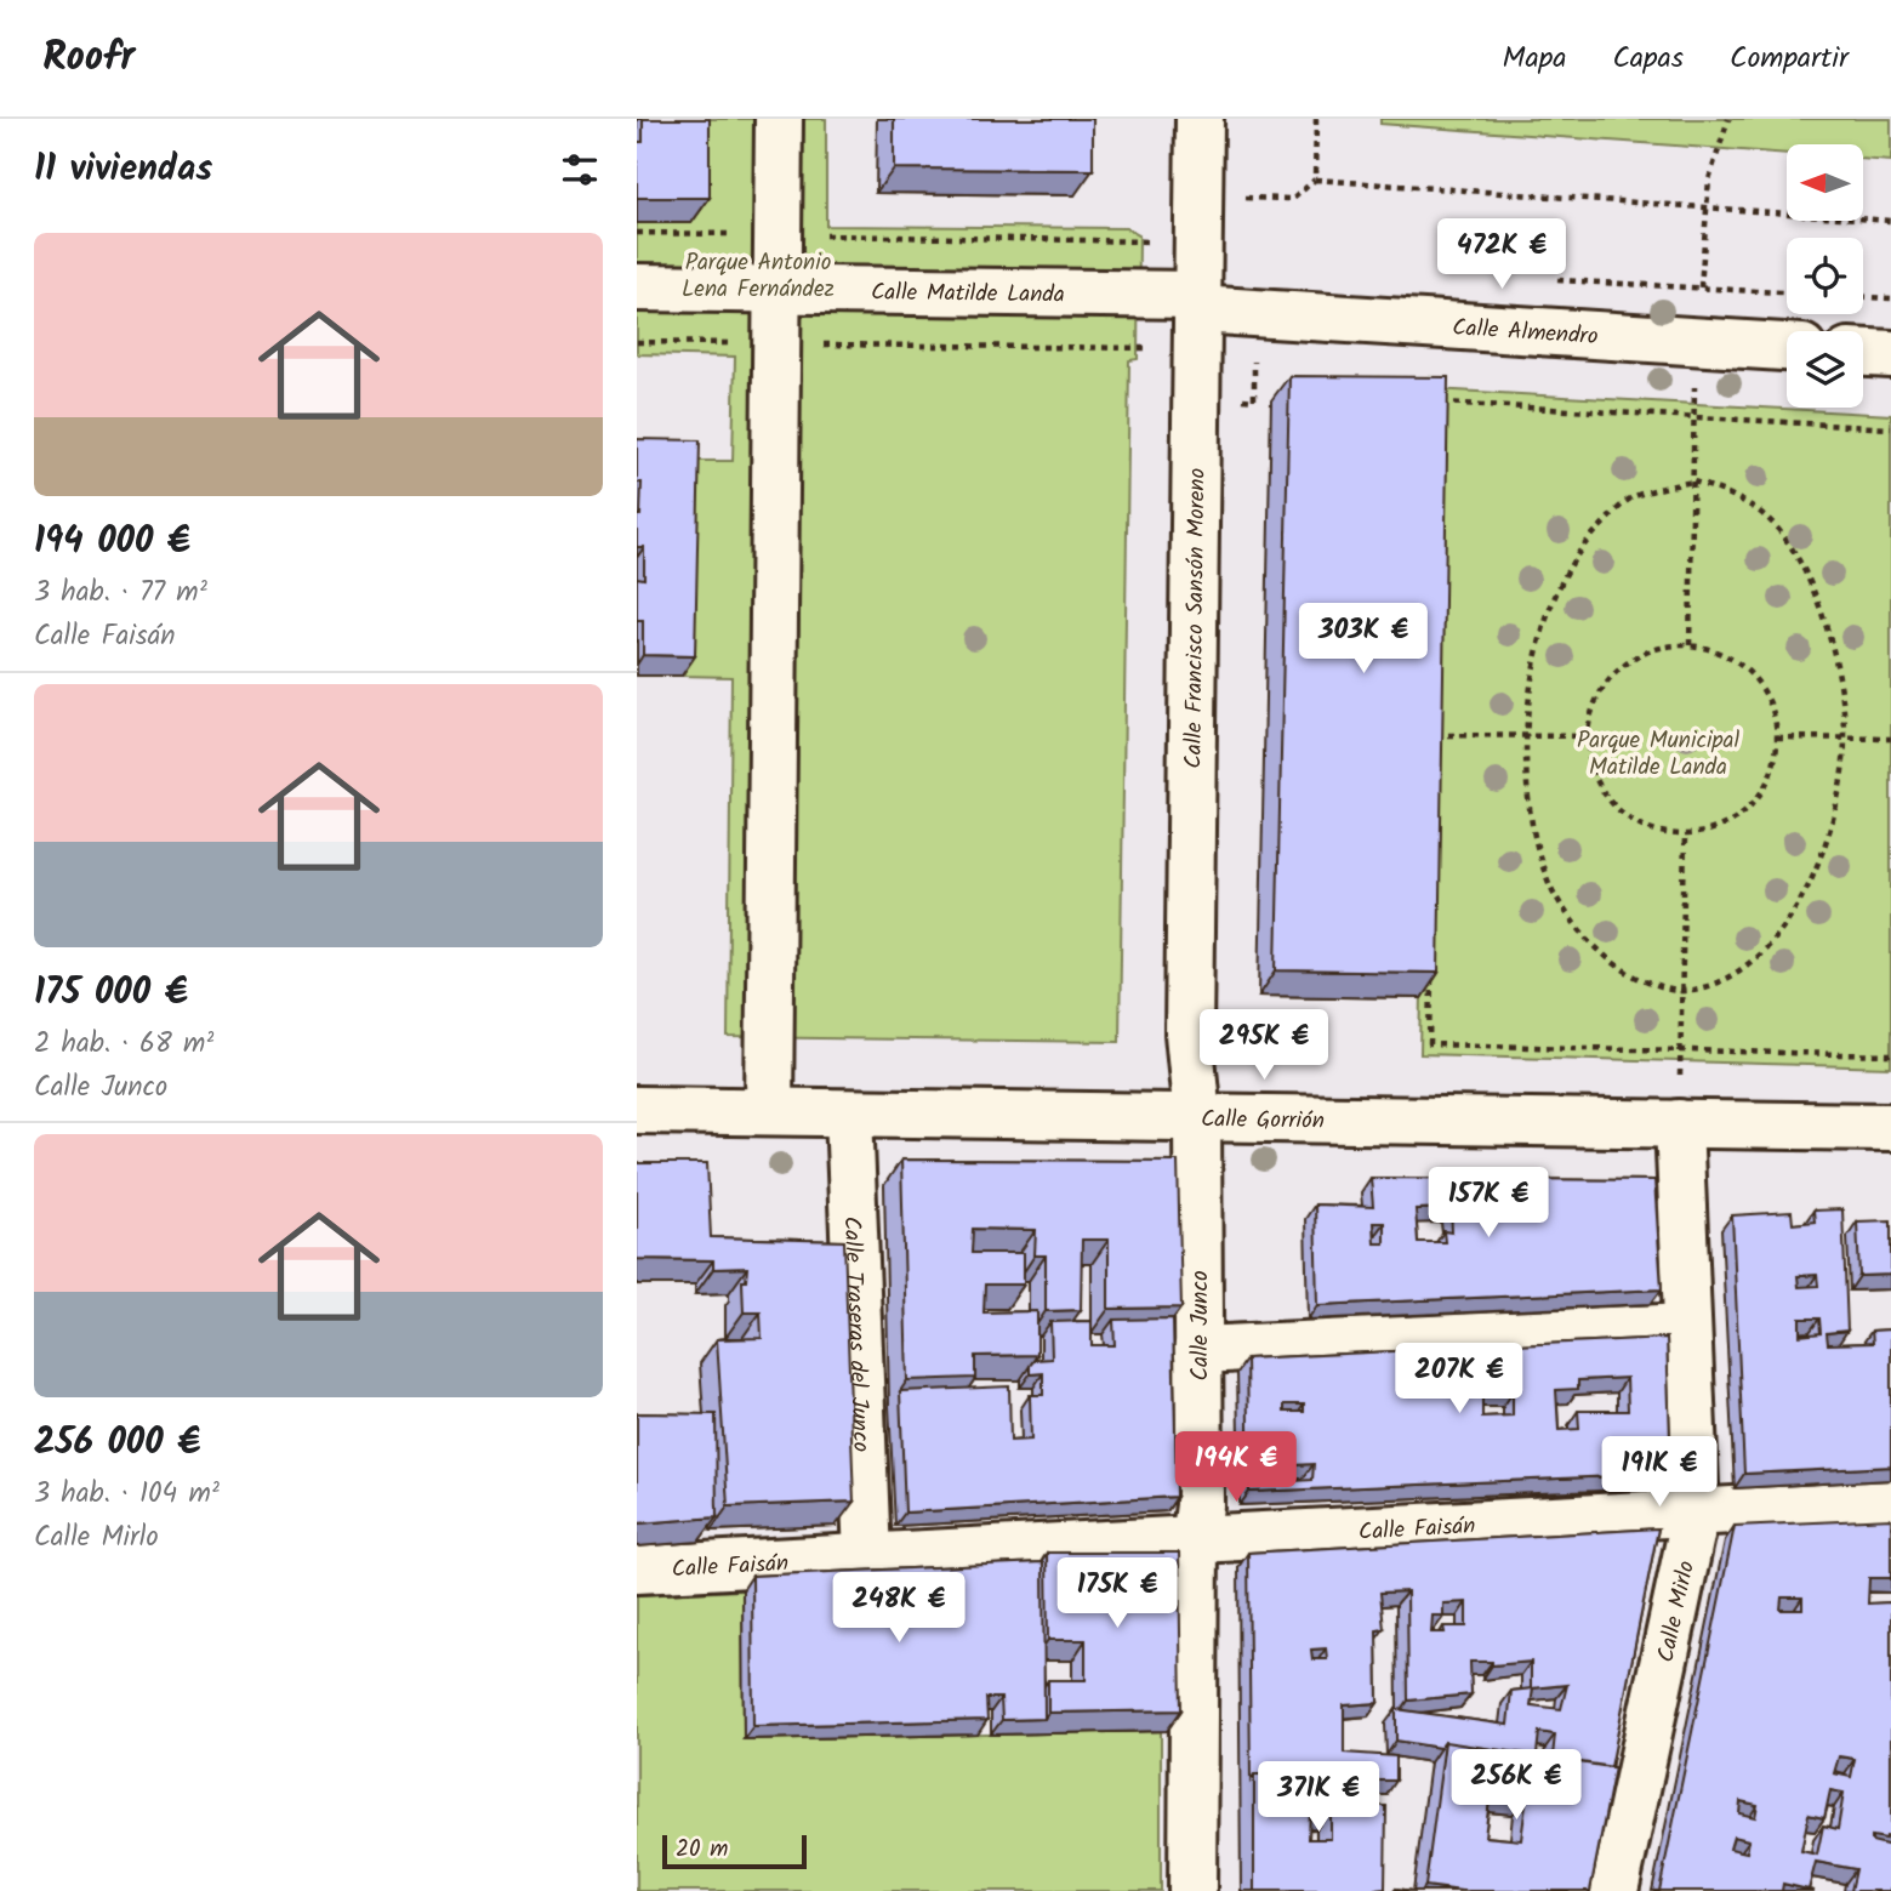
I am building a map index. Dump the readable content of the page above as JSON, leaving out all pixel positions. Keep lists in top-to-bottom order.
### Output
{
  "streets": {
    "street": [
      "Calle Matilde Landa",
      "Calle Almendro",
      "Calle Francisco Sansón Moreno",
      "Calle Gorrión",
      "Calle Junco",
      "Calle Traseras del Junco",
      "Calle Faisán",
      "Calle Mirlo"
    ]
  },
  "crossings": [
    ["Calle Matilde Landa", "Calle Almendro"],
    ["Calle Matilde Landa", "Calle Francisco Sansón Moreno"],
    ["Calle Almendro", "Calle Francisco Sansón Moreno"],
    ["Calle Francisco Sansón Moreno", "Calle Gorrión"],
    ["Calle Francisco Sansón Moreno", "Calle Junco"],
    ["Calle Gorrión", "Calle Junco"],
    ["Calle Gorrión", "Calle Traseras del Junco"],
    ["Calle Gorrión", "Calle Mirlo"],
    ["Calle Junco", "Calle Faisán"],
    ["Calle Traseras del Junco", "Calle Faisán"],
    ["Calle Faisán", "Calle Mirlo"]
  ],
  "parks": ["Parque Antonio Lena Fernández", "Parque Municipal Matilde Landa"],
  "scale_bar": "20 m",
  "north": "left",
  "page": {
    "header": "Roofr",
    "nav": ["Mapa", "Capas", "Compartir"],
    "heading": "11 viviendas",
    "price": [
      "472K €",
      "303K €",
      "295K €",
      "157K €",
      "207K €",
      "194K €",
      "191K €",
      "175K €",
      "248K €",
      "256K €",
      "371K €"
    ],
    "list": [
      {
        "name": "194 000 €",
        "note": "3 hab. · 77 m² · Calle Faisán"
      },
      {
        "name": "175 000 €",
        "note": "2 hab. · 68 m² · Calle Junco"
      },
      {
        "name": "256 000 €",
        "note": "3 hab. · 104 m² · Calle Mirlo"
      }
    ],
    "scale": "20 m"
  }
}
